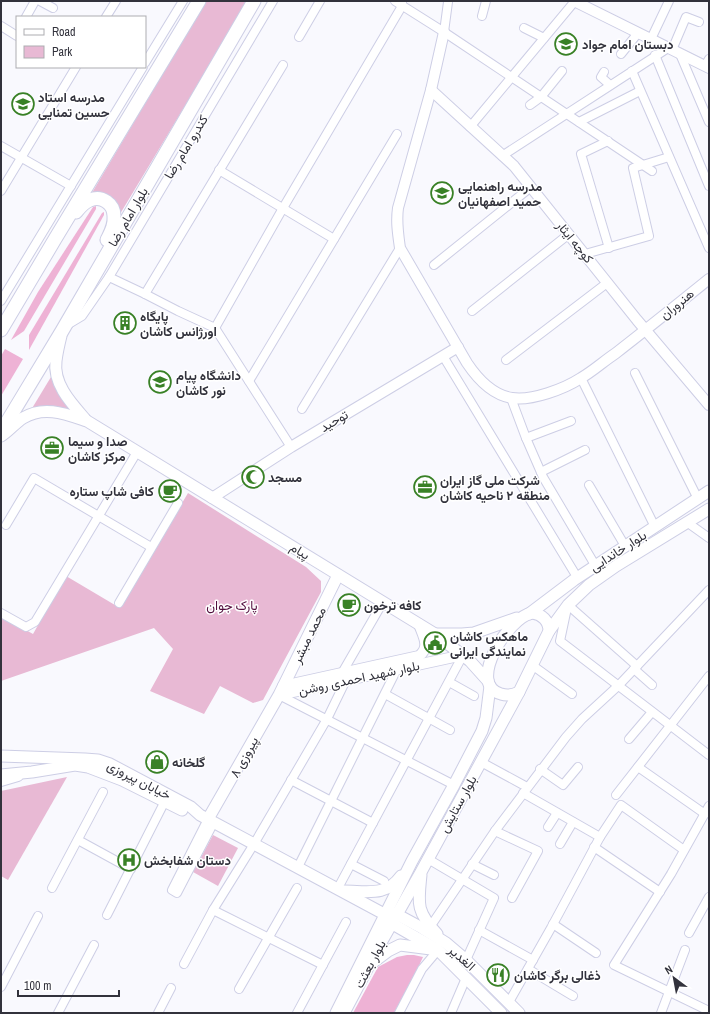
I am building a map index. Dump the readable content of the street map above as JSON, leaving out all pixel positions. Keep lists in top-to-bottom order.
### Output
{
  "streets": {
    "main road": [
      "بلوار امام رضا",
      "پیام",
      "بلوار خاندایی",
      "محمد مبشر",
      "پیروزی ۸",
      "خیابان پیروزی",
      "بلوار ستایش",
      "الغدیر",
      "بلوار بعثت"
    ],
    "street": [
      "کندرو امام رضا",
      "کوچه ایثار",
      "هنروران",
      "توحید",
      "بلوار شهید احمدی روشن"
    ]
  },
  "crossings": [
    ["کندرو امام رضا", "بلوار امام رضا"],
    ["کوچه ایثار", "هنروران"],
    ["توحید", "پیام"],
    ["پیام", "محمد مبشر"],
    ["پیام", "بلوار شهید احمدی روشن"],
    ["پیام", "بلوار ستایش"],
    ["بلوار خاندایی", "بلوار ستایش"],
    ["محمد مبشر", "بلوار شهید احمدی روشن"],
    ["محمد مبشر", "پیروزی ۸"],
    ["بلوار شهید احمدی روشن", "پیروزی ۸"],
    ["پیروزی ۸", "خیابان پیروزی"],
    ["خیابان پیروزی", "بلوار ستایش"],
    ["خیابان پیروزی", "الغدیر"],
    ["خیابان پیروزی", "بلوار بعثت"],
    ["بلوار ستایش", "الغدیر"],
    ["بلوار ستایش", "بلوار بعثت"],
    ["الغدیر", "بلوار بعثت"]
  ],
  "parks": ["پارک جوان"],
  "places": {
    "school or university": [
      "دبستان امام جواد",
      "مدرسه استاد حسین تمنایی",
      "مدرسه راهنمایی حمید اصفهانیان",
      "دانشگاه پیام نور کاشان"
    ],
    "building": ["پایگاه اورژانس کاشان"],
    "office": ["صدا و سیما مرکز کاشان", "شرکت ملی گاز ایران منطقه ۲ ناحیه کاشان"],
    "mosque": ["مسجد"],
    "cafe": ["کافی شاپ ستاره", "کافه ترخون"],
    "public building": ["ماهکس کاشان نمایندگی ایرانی"],
    "shop": ["گلخانه"],
    "hospital": ["دستان شفابخش"],
    "restaurant": ["ذغالی برگر کاشان"]
  },
  "legend": ["Road", "Park"],
  "scale_bar": "100 m",
  "north": "top left"
}
